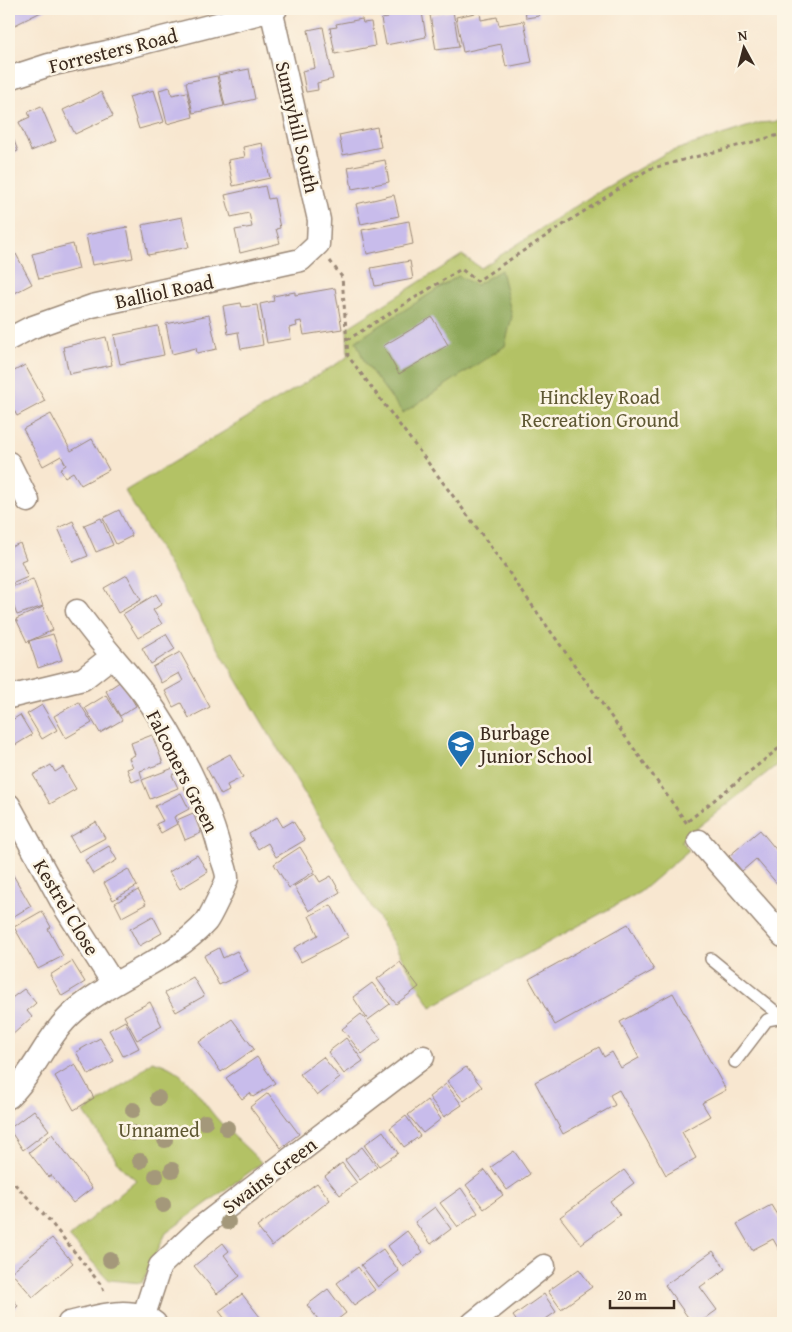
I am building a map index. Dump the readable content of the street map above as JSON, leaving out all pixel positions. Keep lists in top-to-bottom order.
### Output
{
  "streets": {
    "street": [
      "Forresters Road",
      "Sunnyhill South",
      "Balliol Road",
      "Falconers Green",
      "Kestrel Close",
      "Swains Green"
    ]
  },
  "crossings": [
    ["Forresters Road", "Sunnyhill South"],
    ["Sunnyhill South", "Balliol Road"],
    ["Falconers Green", "Kestrel Close"]
  ],
  "parks": ["Hinckley Road Recreation Ground", "Unnamed"],
  "places": {
    "school or university": ["Burbage Junior School"]
  },
  "scale_bar": "20 m",
  "north": "top"
}
